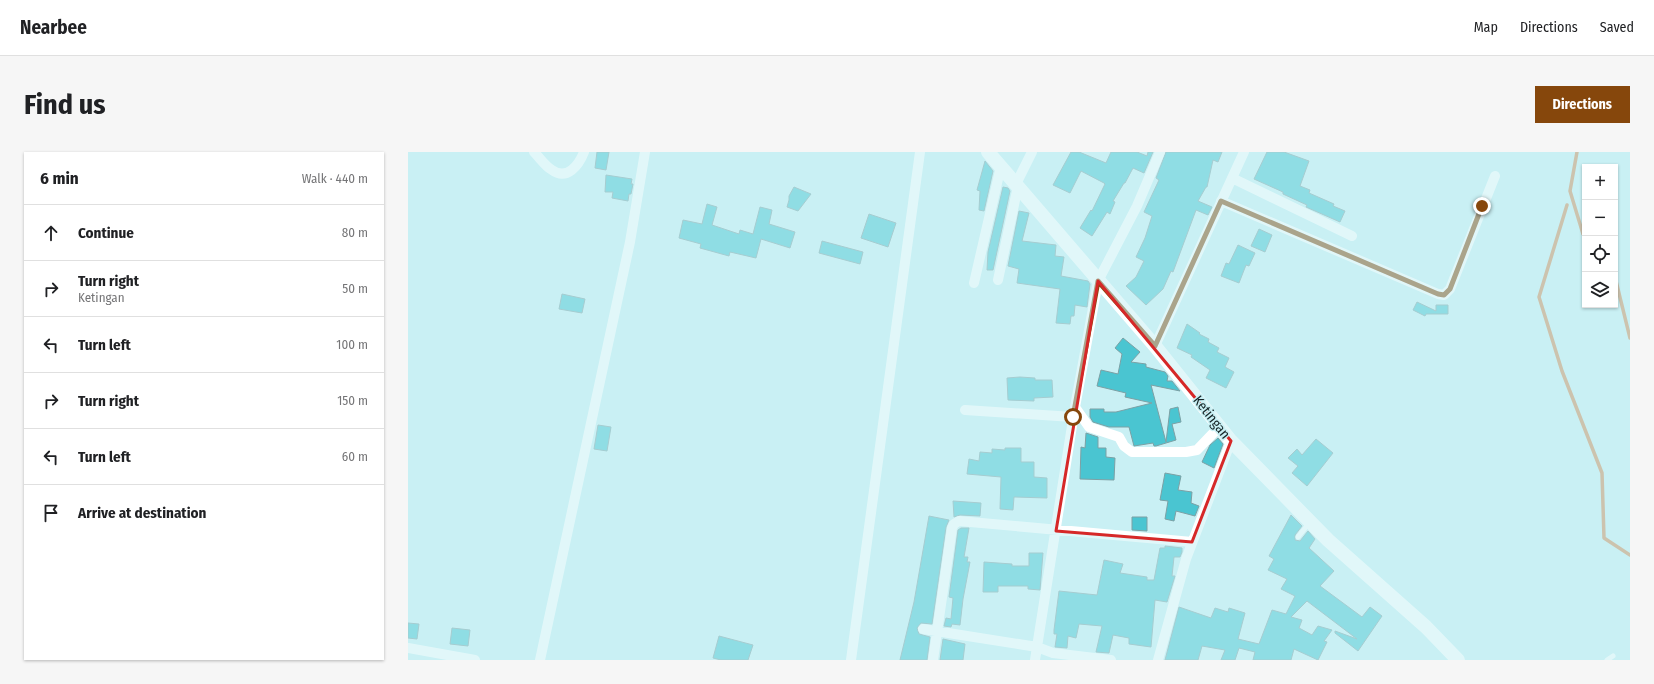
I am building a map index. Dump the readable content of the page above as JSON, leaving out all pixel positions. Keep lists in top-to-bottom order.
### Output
{
  "streets": {
    "street": ["Ketingan"]
  },
  "page": {
    "header": "Nearbee",
    "nav": ["Map", "Directions", "Saved"],
    "buttons": "Directions",
    "title": "Find us",
    "heading": ["6 min", "Walk · 440 m"],
    "map_buttons": ["+", "−"],
    "list": [
      ["Continue", "80 m"],
      ["Turn right", "Ketingan", "50 m"],
      ["Turn left", "100 m"],
      ["Turn right", "150 m"],
      ["Turn left", "60 m"],
      "Arrive at destination"
    ]
  }
}
